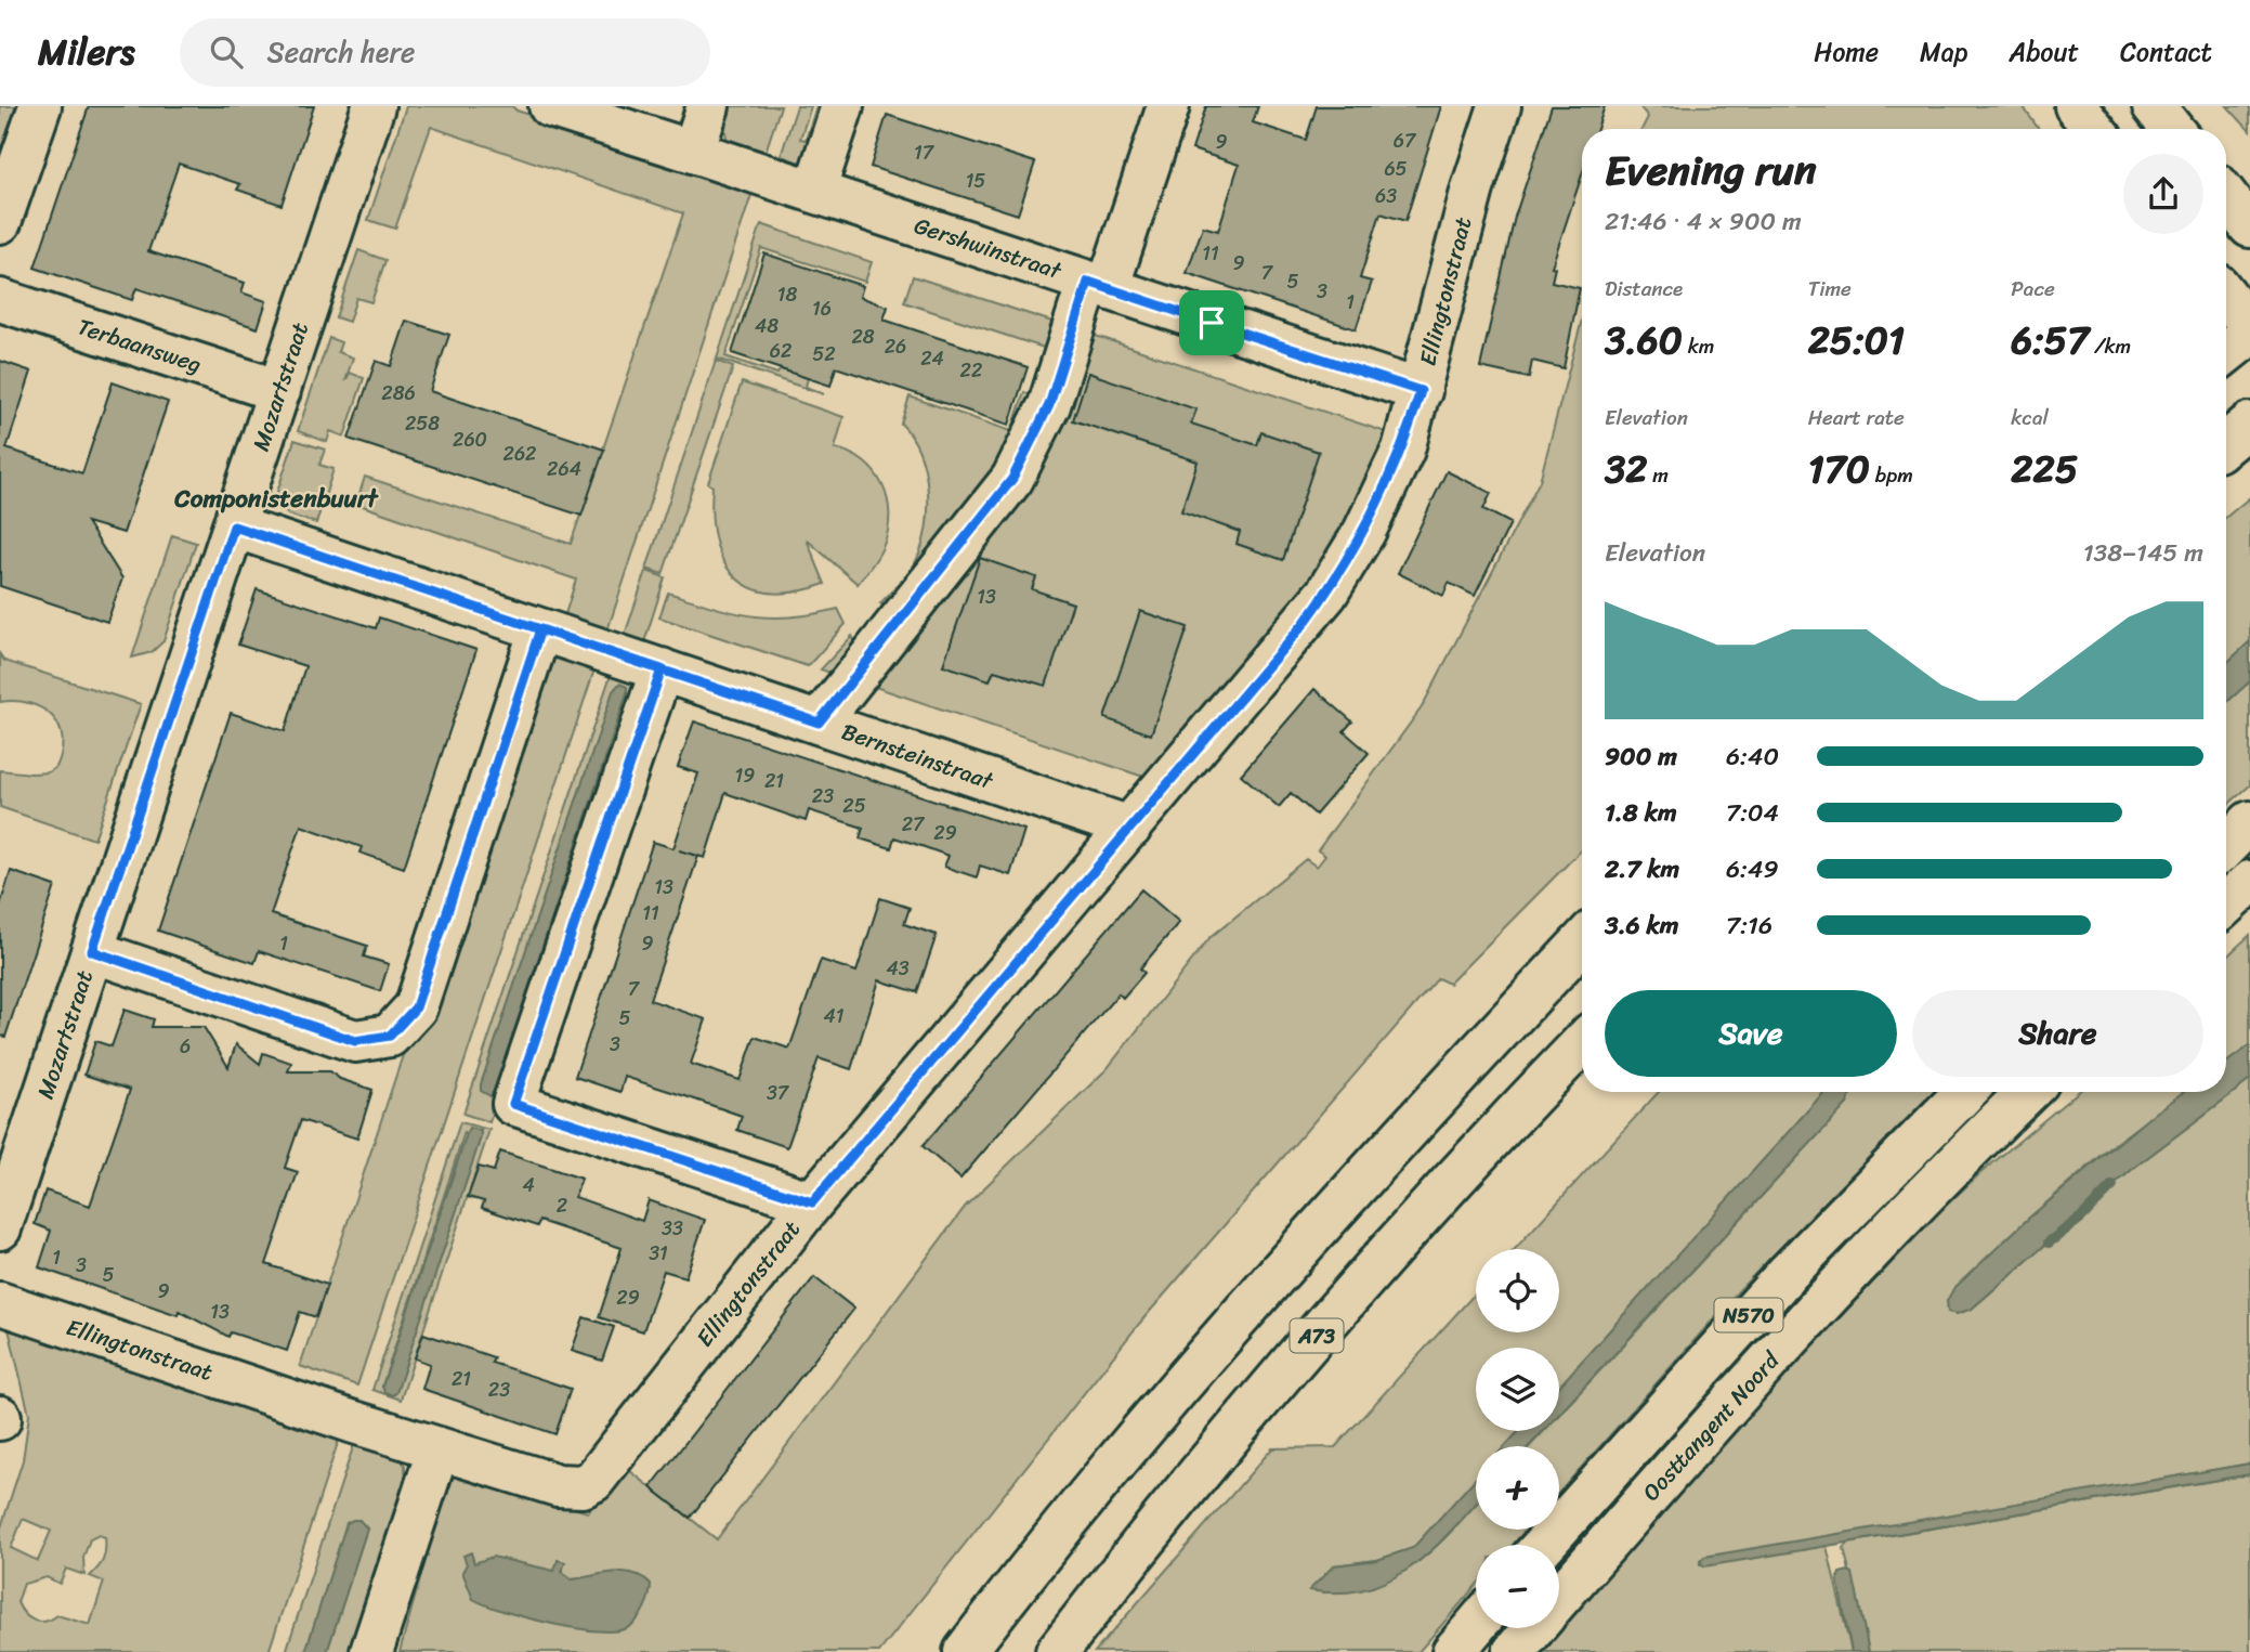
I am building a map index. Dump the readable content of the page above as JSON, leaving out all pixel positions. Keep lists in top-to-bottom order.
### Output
{
  "streets": {
    "main road": [
      "Gershwinstraat",
      "Ellingtonstraat",
      "Terbaansweg",
      "Mozartstraat",
      "Bernsteinstraat",
      "N570",
      "A73",
      "Oosttangent Noord"
    ]
  },
  "crossings": [
    ["Gershwinstraat", "Ellingtonstraat"],
    ["Ellingtonstraat", "Bernsteinstraat"],
    ["Terbaansweg", "Mozartstraat"],
    ["Mozartstraat", "Bernsteinstraat"]
  ],
  "districts": ["Componistenbuurt"],
  "house_numbers": [
    "67",
    "9",
    "17",
    "65",
    "15",
    "63",
    "11",
    "9",
    "7",
    "5",
    "3",
    "18",
    "1",
    "16",
    "48",
    "28",
    "26",
    "62",
    "52",
    "24",
    "22",
    "286",
    "258",
    "260",
    "262",
    "264",
    "13",
    "19",
    "21",
    "23",
    "25",
    "27",
    "29",
    "13",
    "11",
    "1",
    "9",
    "43",
    "7",
    "41",
    "5",
    "3",
    "6",
    "37",
    "4",
    "2",
    "33",
    "31",
    "1",
    "3",
    "5",
    "9",
    "29",
    "13",
    "21",
    "23"
  ],
  "page": {
    "header": "Milers",
    "search": "Search here",
    "nav": [
      "Home",
      "Map",
      "About",
      "Contact"
    ],
    "heading": ["Evening run", "21:46 · 4 × 900 m"],
    "stats": [
      ["Distance", "3.60 km"],
      ["Time", "25:01"],
      ["Pace", "6:57 /km"],
      ["Elevation", "32 m"],
      ["Heart rate", "170 bpm"],
      ["kcal", "225"]
    ],
    "chart": ["Elevation", "138–145 m"],
    "list": [
      {
        "name": "900 m",
        "note": "6:40"
      },
      {
        "name": "1.8 km",
        "note": "7:04"
      },
      {
        "name": "2.7 km",
        "note": "6:49"
      },
      {
        "name": "3.6 km",
        "note": "7:16"
      }
    ],
    "buttons": ["Save", "Share"],
    "map_buttons": ["+", "−"]
  }
}
